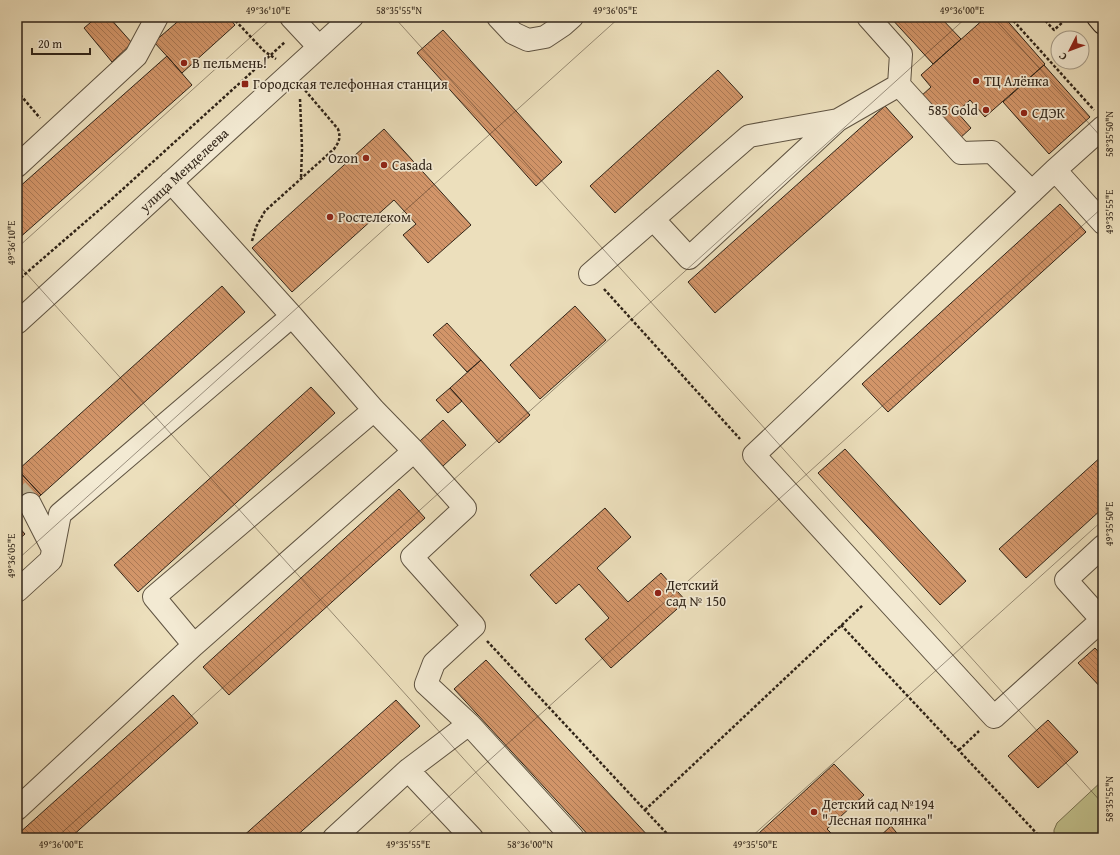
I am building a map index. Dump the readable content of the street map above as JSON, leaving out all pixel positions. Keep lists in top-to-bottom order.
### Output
{
  "streets": {
    "street": ["улица Менделеева"]
  },
  "places": {
    "other": [
      "В пельмень!",
      "ТЦ Алёнка",
      "585 Gold",
      "СДЭК",
      "Ozon",
      "Casada",
      "Ростелеком",
      "Детский сад № 150",
      "Детский сад №194 \"Лесная полянка\""
    ],
    "transit": ["Городская телефонная станция"]
  },
  "scale_bar": "20 m",
  "north": "bottom left",
  "coordinates": [
    "49°36'10\"E",
    "58°35'55\"N",
    "49°36'05\"E",
    "49°36'00\"E",
    "58°35'50\"N",
    "49°35'55\"E",
    "49°35'50\"E",
    "58°36'00\"N"
  ]
}
